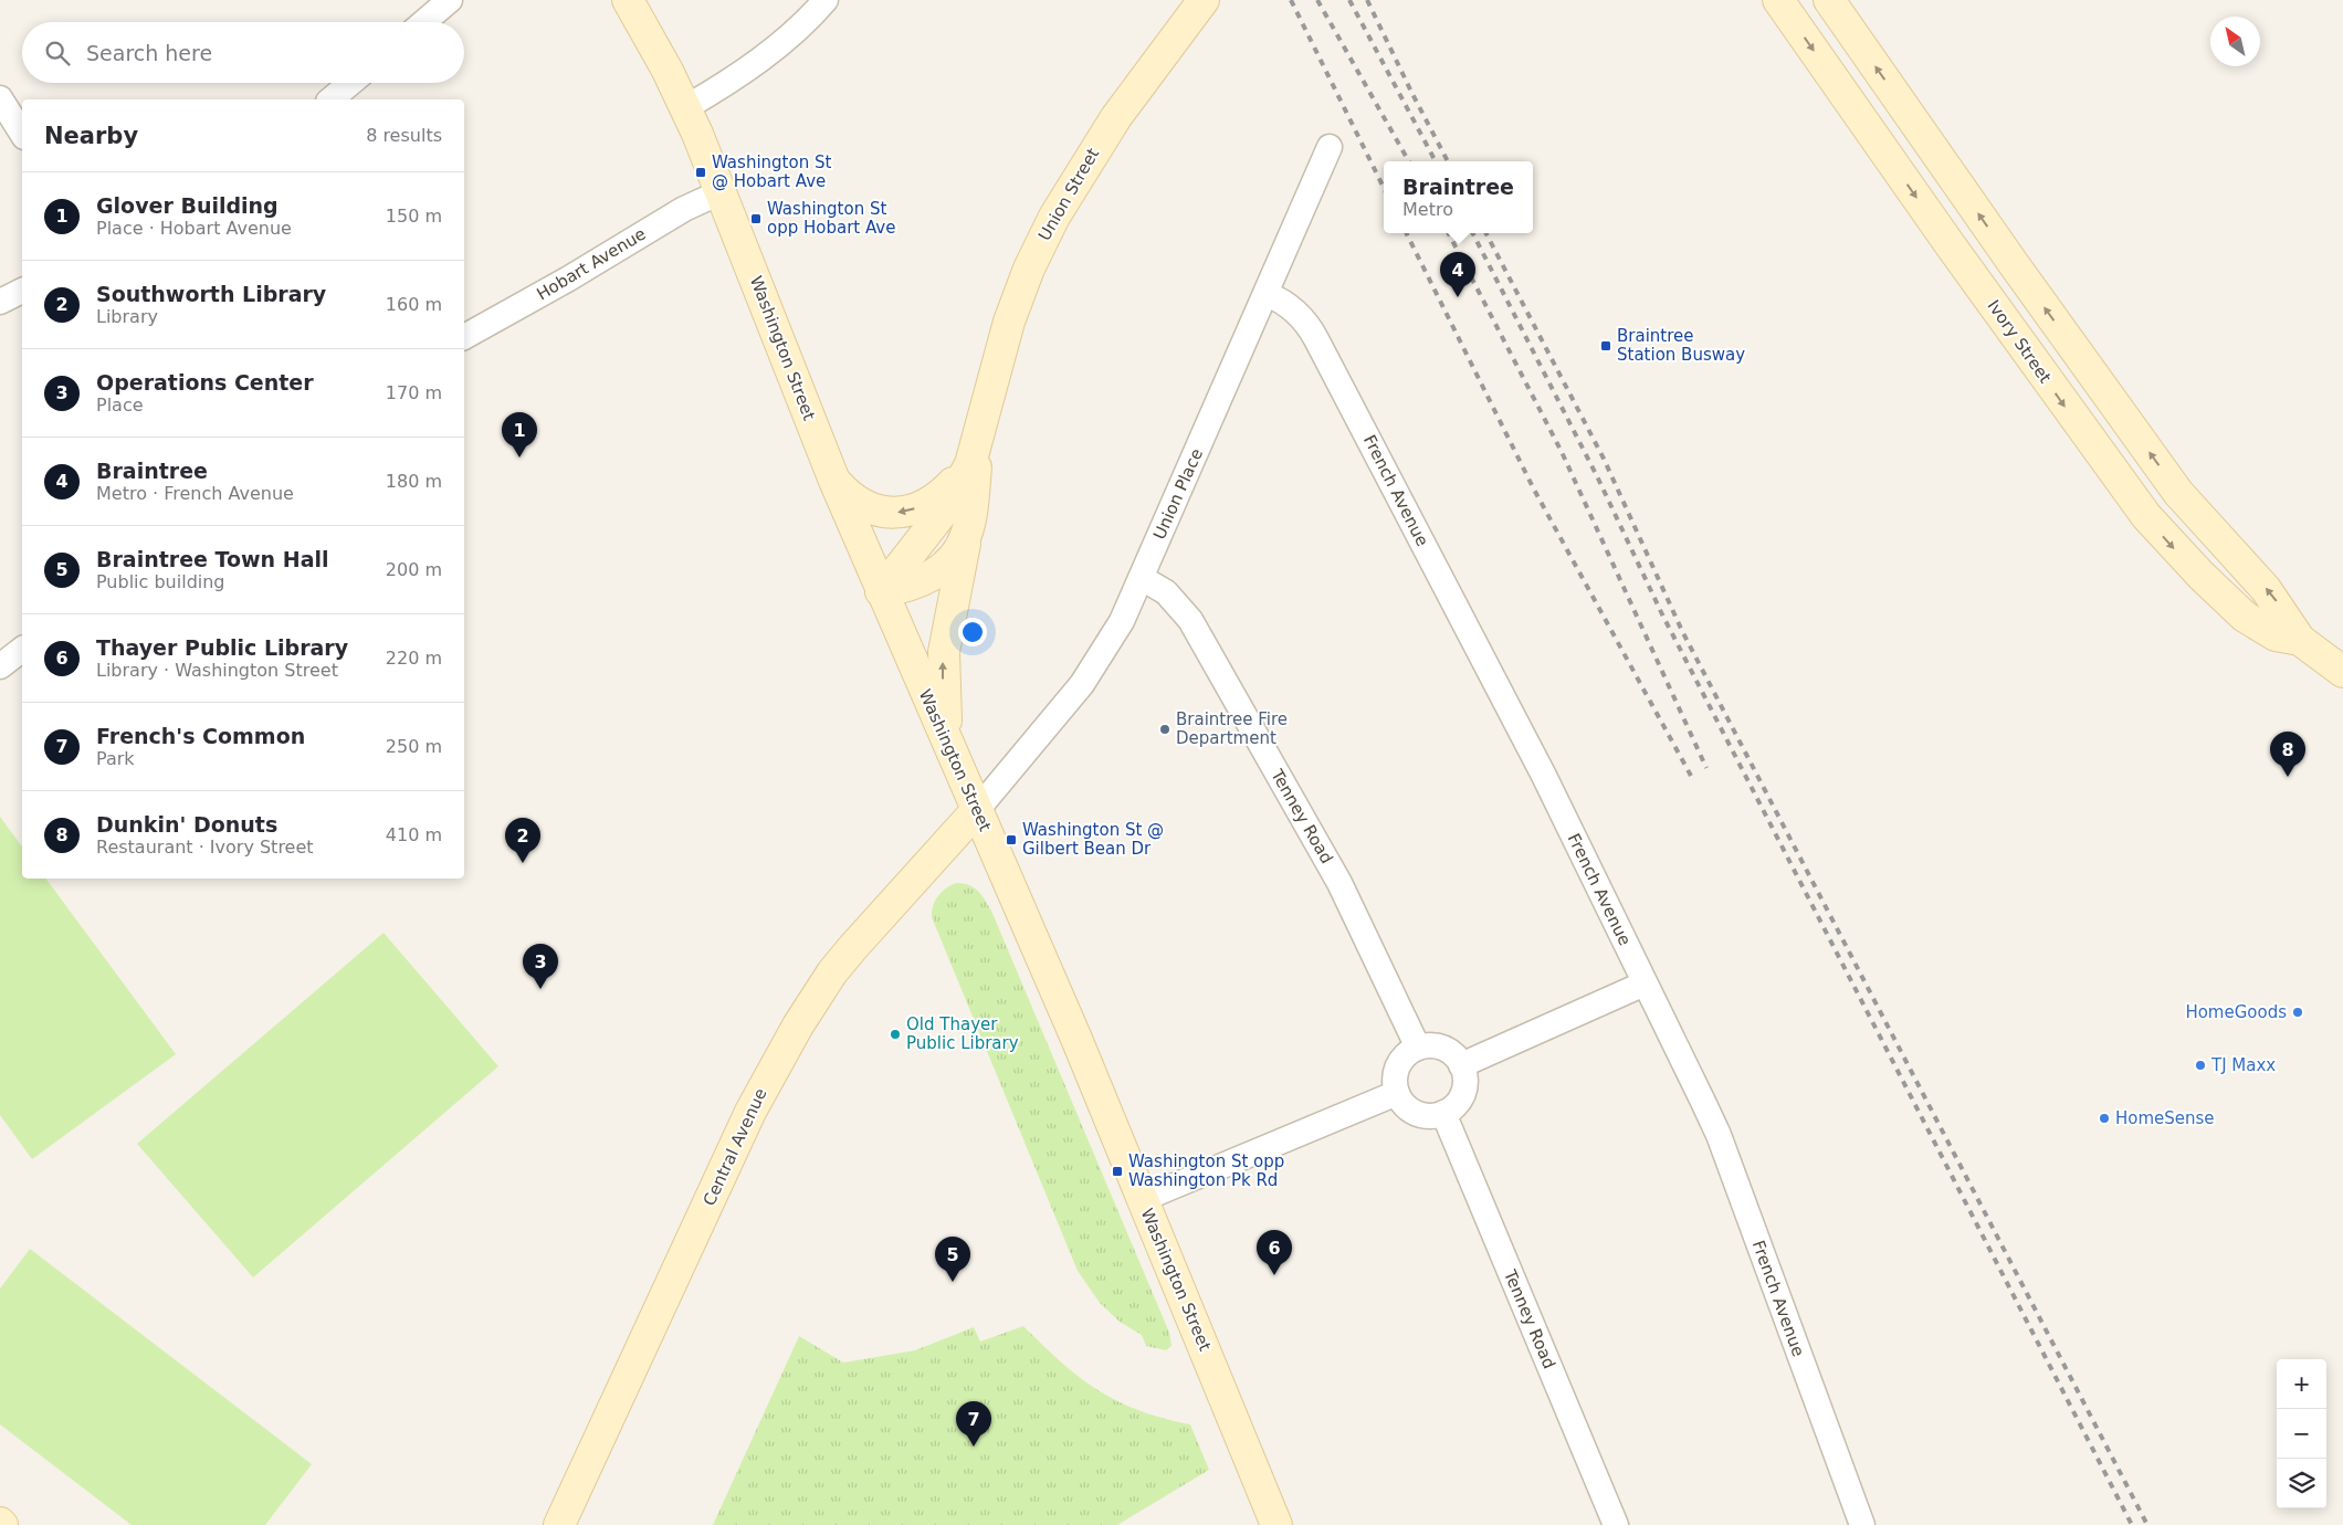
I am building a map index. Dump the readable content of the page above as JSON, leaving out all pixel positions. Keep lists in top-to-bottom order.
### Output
{
  "streets": {
    "main road": [
      "Union Street",
      "Ivory Street",
      "Washington Street",
      "Central Avenue"
    ],
    "street": [
      "Hobart Avenue",
      "French Avenue",
      "Union Place",
      "Tenney Road"
    ]
  },
  "crossings": [
    ["Union Street", "Washington Street"],
    ["Hobart Avenue", "Washington Street"],
    ["Washington Street", "Union Place"],
    ["Washington Street", "Central Avenue"],
    ["French Avenue", "Union Place"],
    ["Union Place", "Tenney Road"],
    ["Union Place", "Central Avenue"]
  ],
  "places": {
    "transit": [
      "Washington St @ Hobart Ave",
      "Washington St opp Hobart Ave",
      "Braintree Station Busway",
      "Washington St @ Gilbert Bean Dr",
      "Washington St opp Washington Pk Rd"
    ],
    "other": [
      "Braintree Fire Department",
      "HomeGoods",
      "Old Thayer Public Library",
      "TJ Maxx",
      "HomeSense"
    ]
  },
  "north": "top left",
  "page": {
    "search": "Search here",
    "heading": ["Nearby", "8 results"],
    "popup": ["Braintree", "Metro"],
    "list": [
      {
        "mark": "1",
        "name": "Glover Building",
        "note": "Place · Hobart Avenue",
        "value": "150 m"
      },
      {
        "mark": "2",
        "name": "Southworth Library",
        "note": "Library",
        "value": "160 m"
      },
      {
        "mark": "3",
        "name": "Operations Center",
        "note": "Place",
        "value": "170 m"
      },
      {
        "mark": "4",
        "name": "Braintree",
        "note": "Metro · French Avenue",
        "value": "180 m"
      },
      {
        "mark": "5",
        "name": "Braintree Town Hall",
        "note": "Public building",
        "value": "200 m"
      },
      {
        "mark": "6",
        "name": "Thayer Public Library",
        "note": "Library · Washington Street",
        "value": "220 m"
      },
      {
        "mark": "7",
        "name": "French's Common",
        "note": "Park",
        "value": "250 m"
      },
      {
        "mark": "8",
        "name": "Dunkin' Donuts",
        "note": "Restaurant · Ivory Street",
        "value": "410 m"
      }
    ],
    "pins": [
      "4",
      "1",
      "8",
      "2",
      "3",
      "6",
      "5",
      "7"
    ],
    "map_buttons": ["+", "−"]
  }
}
